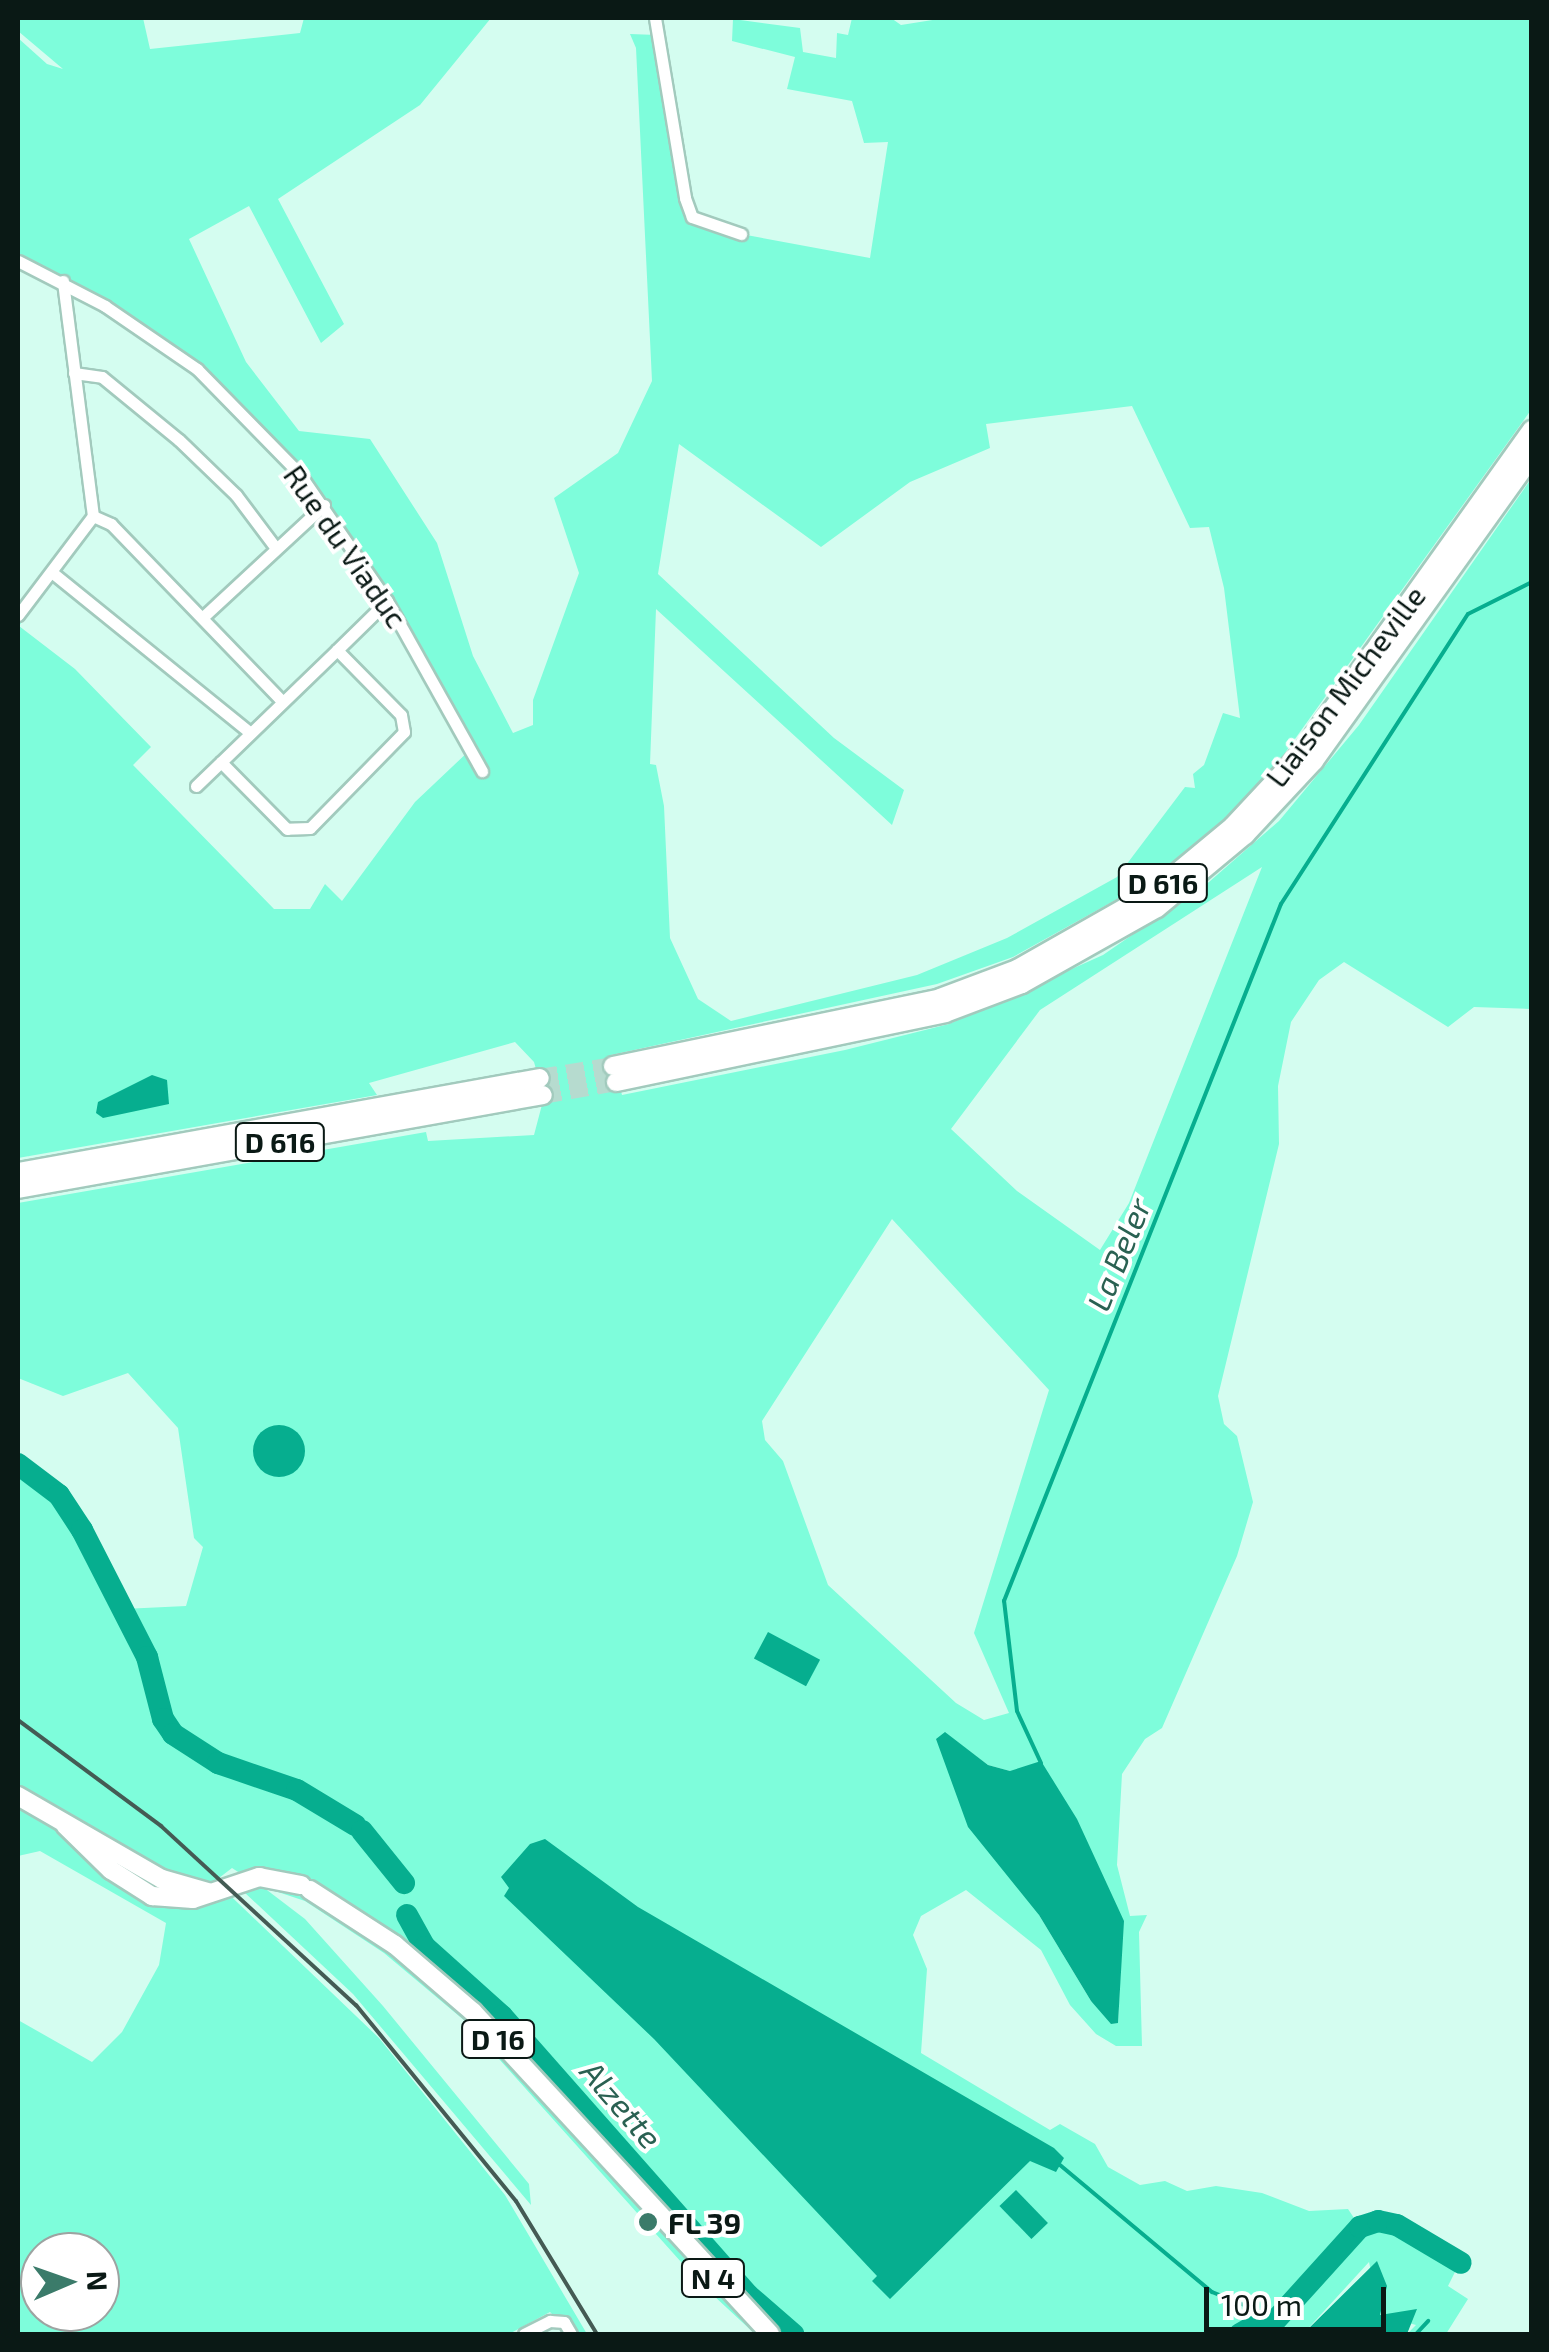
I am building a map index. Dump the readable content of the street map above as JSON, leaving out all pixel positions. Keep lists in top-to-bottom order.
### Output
{
  "streets": {
    "main road": [
      "Liaison Micheville",
      "D 616",
      "D 16",
      "N 4"
    ],
    "street": ["Rue du Viaduc"]
  },
  "crossings": [
    ["D 16", "N 4"]
  ],
  "water": ["La Beler", "Alzette"],
  "places": ["FL 39"],
  "scale_bar": "100 m",
  "north": "right"
}
